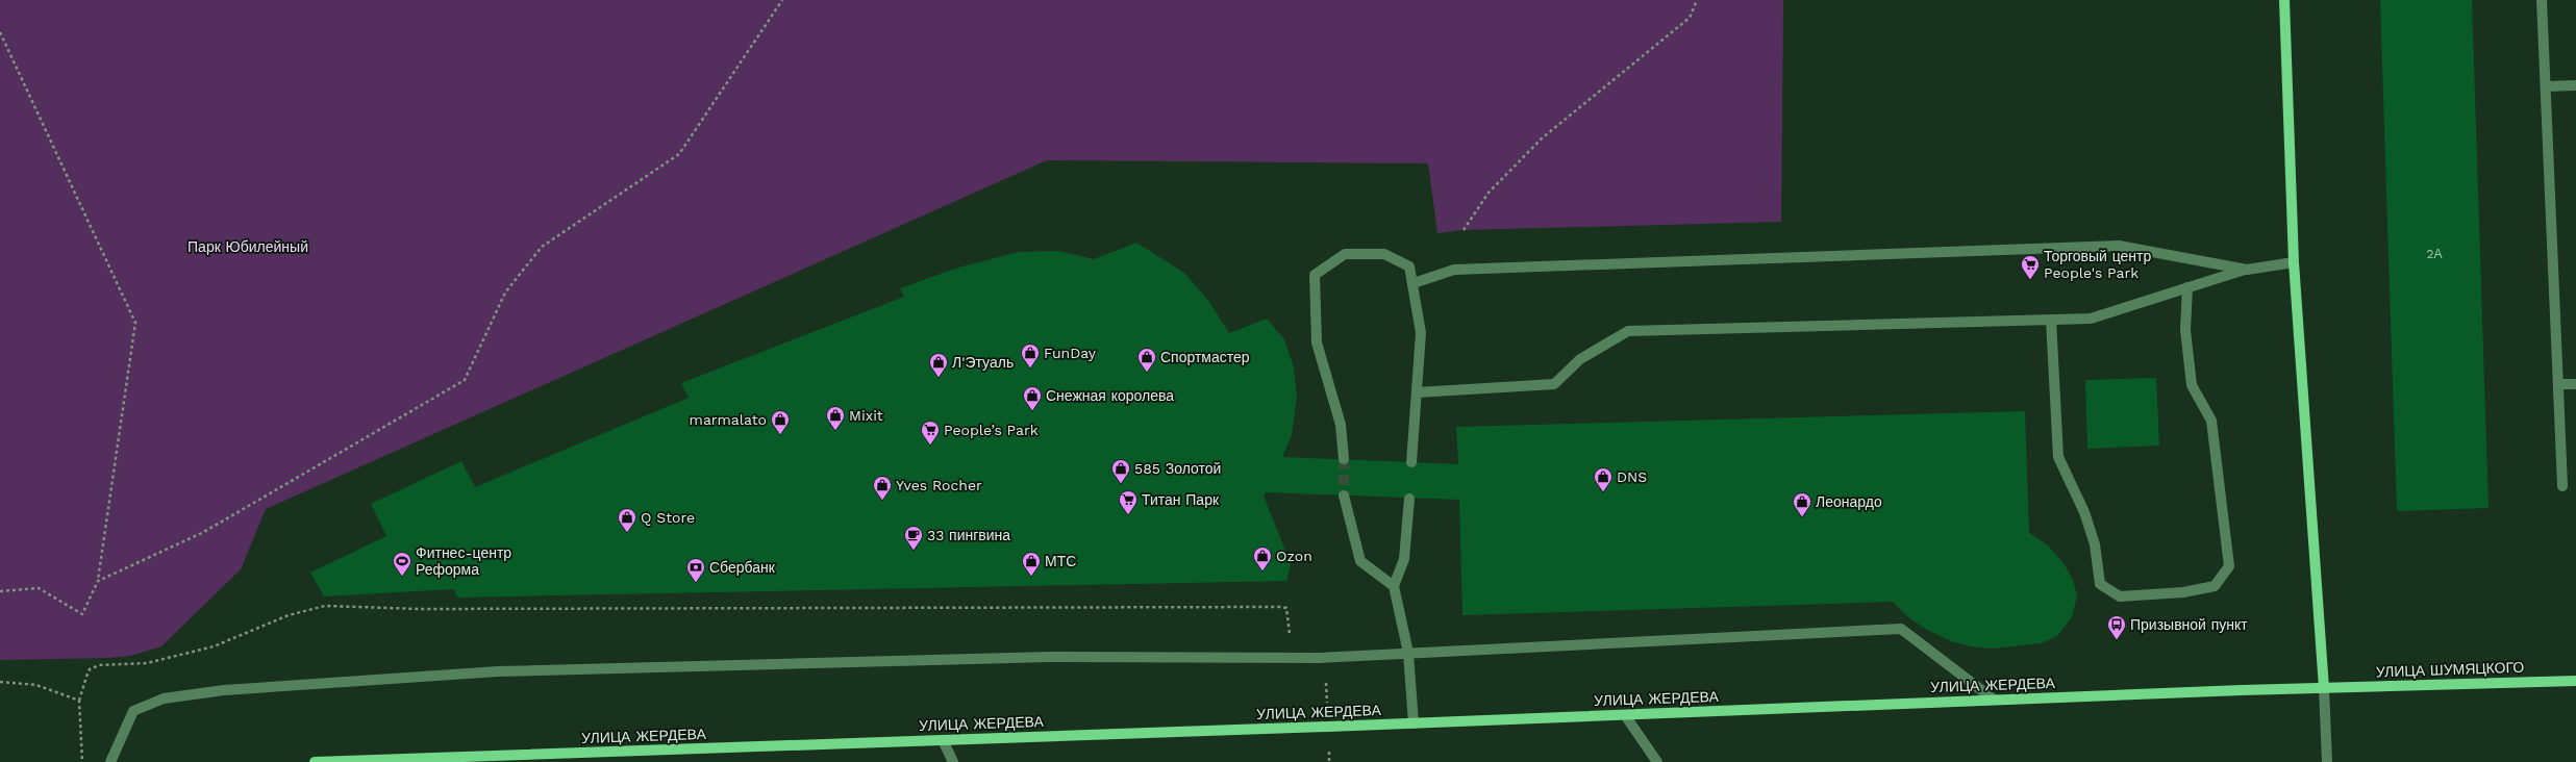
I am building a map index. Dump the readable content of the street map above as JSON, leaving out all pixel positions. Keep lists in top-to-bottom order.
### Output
{
  "streets": {
    "main road": ["УЛИЦА ШУМЯЦКОГО", "УЛИЦА ЖЕРДЕВА"]
  },
  "crossings": [
    ["УЛИЦА ШУМЯЦКОГО", "УЛИЦА ЖЕРДЕВА"]
  ],
  "parks": ["Парк Юбилейный"],
  "places": {
    "supermarket": ["Торговый центр People's Park", "People’s Park", "Титан Парк"],
    "shop": [
      "FunDay",
      "Спортмастер",
      "Л'Этуаль",
      "Снежная королева",
      "Mixit",
      "marmalato",
      "585 Золотой",
      "DNS",
      "Yves Rocher",
      "Леонардо",
      "Q Store",
      "Ozon",
      "МТС"
    ],
    "cafe": ["33 пингвина"],
    "sports": ["Фитнес-центр Реформа"],
    "bank": ["Сбербанк"],
    "bus stop": ["Призывной пункт"]
  },
  "house_numbers": ["2А"]
}
